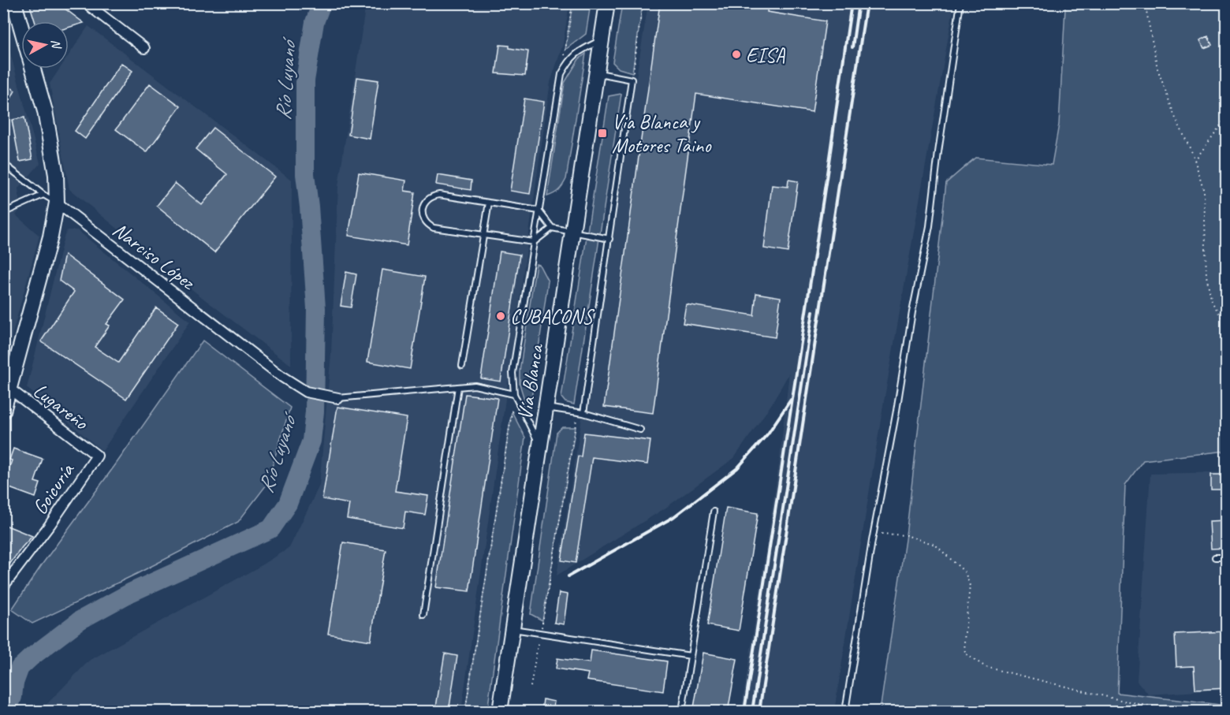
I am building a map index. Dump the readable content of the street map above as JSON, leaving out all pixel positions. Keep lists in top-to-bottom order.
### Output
{
  "streets": {
    "main road": ["Vía Blanca"],
    "street": ["Narciso López", "Lugareño", "Goicuría"]
  },
  "crossings": [
    ["Lugareño", "Goicuría"]
  ],
  "water": ["Río Luyanó"],
  "places": {
    "other": ["EISA", "CUBACONS"],
    "transit": ["Via Blanca y Motores Taino"]
  },
  "north": "right"
}
